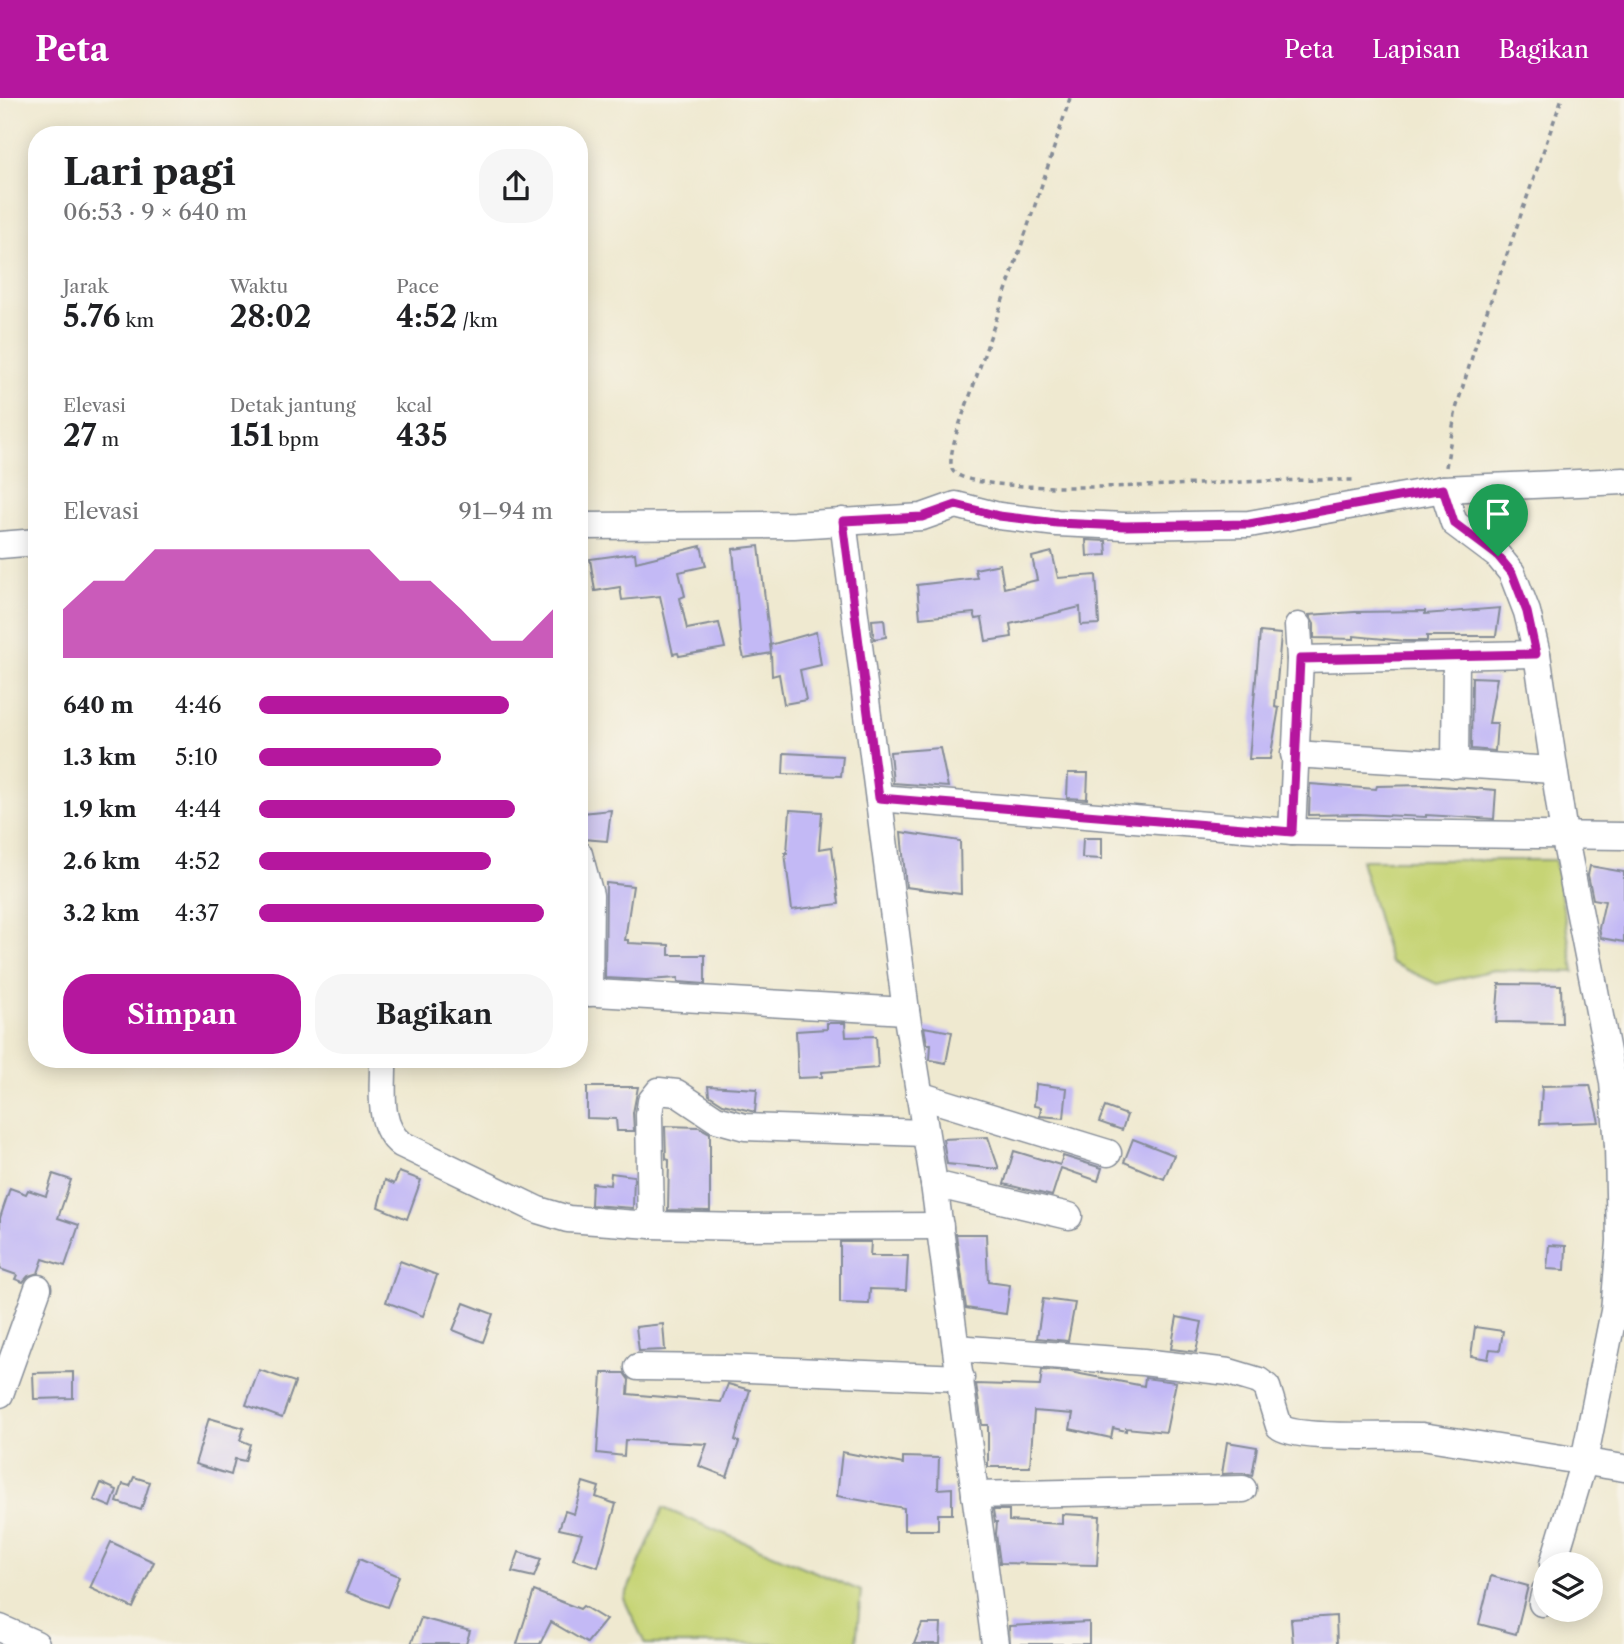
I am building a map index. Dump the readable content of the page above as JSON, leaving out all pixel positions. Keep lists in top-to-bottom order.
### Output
{
  "page": {
    "header": "Peta",
    "nav": ["Peta", "Lapisan", "Bagikan"],
    "heading": ["Lari pagi", "06:53 · 9 × 640 m"],
    "stats": [
      ["Jarak", "5.76 km"],
      ["Waktu", "28:02"],
      ["Pace", "4:52 /km"],
      ["Elevasi", "27 m"],
      ["Detak jantung", "151 bpm"],
      ["kcal", "435"]
    ],
    "chart": ["Elevasi", "91–94 m"],
    "list": [
      {
        "name": "640 m",
        "note": "4:46"
      },
      {
        "name": "1.3 km",
        "note": "5:10"
      },
      {
        "name": "1.9 km",
        "note": "4:44"
      },
      {
        "name": "2.6 km",
        "note": "4:52"
      },
      {
        "name": "3.2 km",
        "note": "4:37"
      }
    ],
    "buttons": ["Simpan", "Bagikan"]
  }
}
